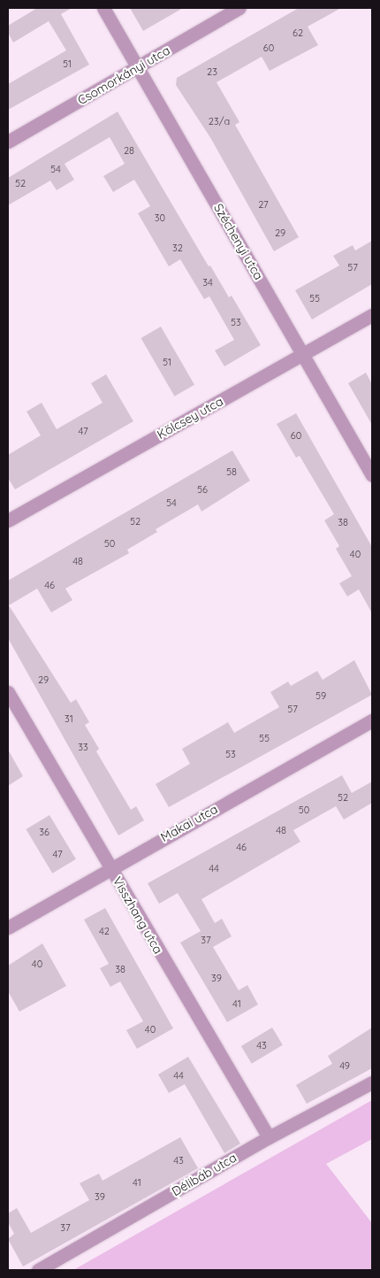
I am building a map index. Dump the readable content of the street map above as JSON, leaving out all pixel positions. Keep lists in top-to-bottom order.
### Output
{
  "streets": {
    "street": [
      "Csomorkányi utca",
      "Széchenyi utca",
      "Kölcsey utca",
      "Makai utca",
      "Visszhang utca",
      "Délibáb utca"
    ]
  },
  "crossings": [
    ["Csomorkányi utca", "Széchenyi utca"],
    ["Széchenyi utca", "Kölcsey utca"],
    ["Makai utca", "Visszhang utca"],
    ["Visszhang utca", "Délibáb utca"]
  ],
  "house_numbers": [
    "62",
    "60",
    "51",
    "23",
    "23/a",
    "28",
    "54",
    "52",
    "27",
    "30",
    "29",
    "32",
    "57",
    "34",
    "55",
    "53",
    "51",
    "47",
    "60",
    "58",
    "56",
    "54",
    "52",
    "38",
    "50",
    "40",
    "48",
    "46",
    "29",
    "59",
    "57",
    "31",
    "55",
    "33",
    "53",
    "52",
    "50",
    "48",
    "36",
    "46",
    "47",
    "44",
    "42",
    "37",
    "40",
    "38",
    "39",
    "41",
    "40",
    "43",
    "49",
    "44",
    "43",
    "41",
    "39",
    "37"
  ]
}
